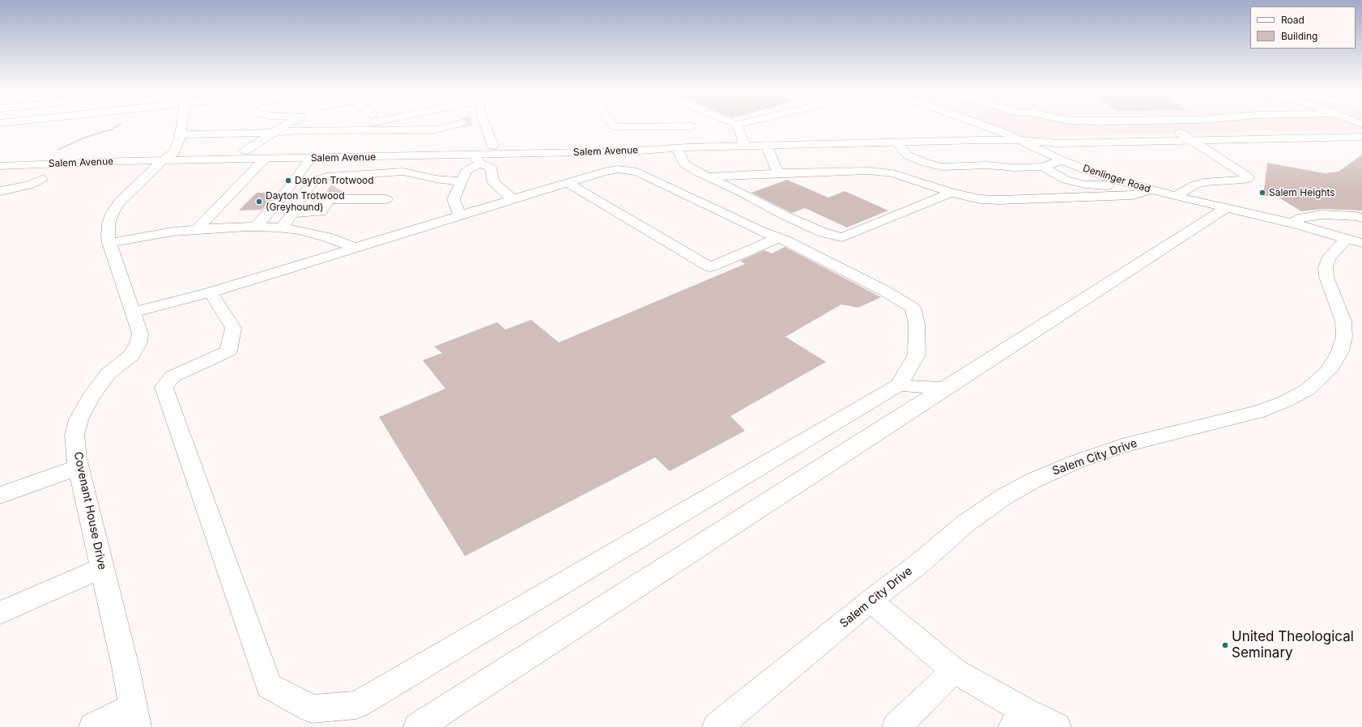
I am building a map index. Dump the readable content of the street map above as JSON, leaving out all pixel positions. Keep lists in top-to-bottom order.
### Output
{
  "streets": {
    "main road": [
      "Salem Avenue",
      "Denlinger Road",
      "Salem City Drive",
      "Covenant House Drive"
    ]
  },
  "crossings": [
    ["Salem Avenue", "Denlinger Road"],
    ["Salem Avenue", "Covenant House Drive"],
    ["Denlinger Road", "Salem City Drive"]
  ],
  "places": [
    "Dayton Trotwood",
    "Salem Heights",
    "Dayton Trotwood (Greyhound)",
    "United Theological Seminary"
  ],
  "legend": ["Road", "Building"]
}
